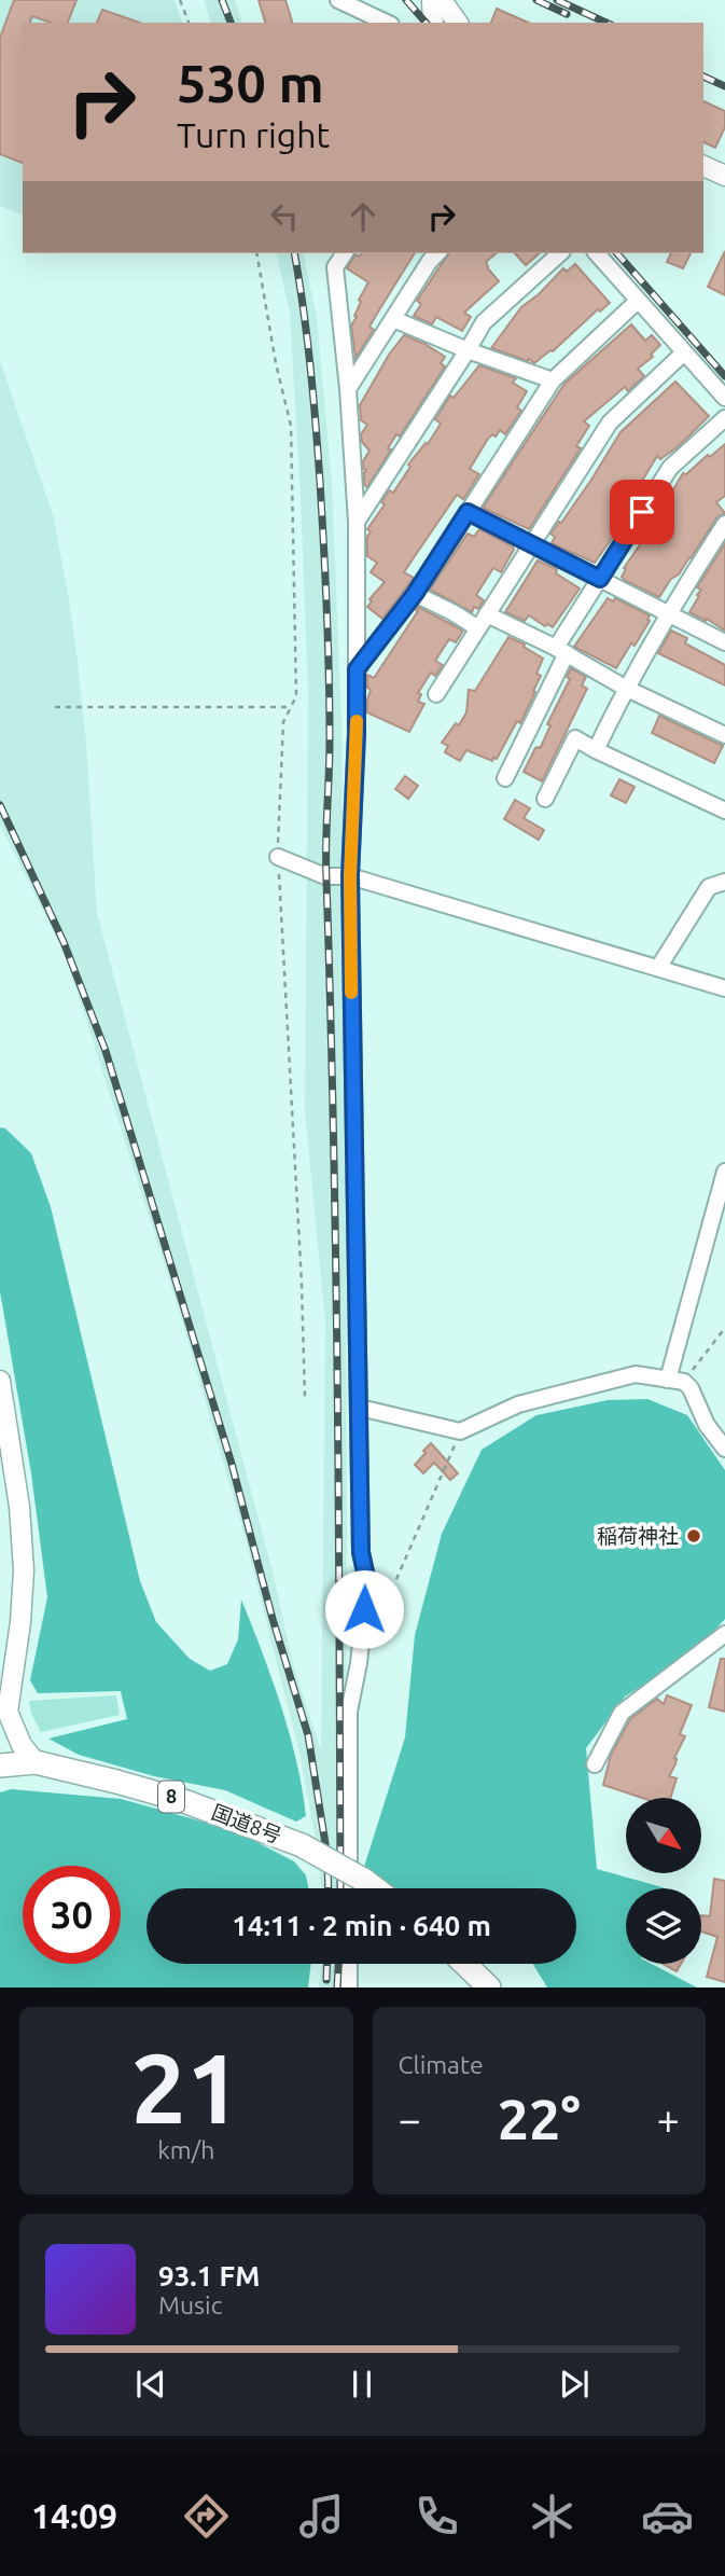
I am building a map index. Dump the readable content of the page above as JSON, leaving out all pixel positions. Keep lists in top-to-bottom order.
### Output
{
  "streets": {
    "highway": ["8", "国道8号"]
  },
  "places": ["稲荷神社"],
  "north": "bottom right",
  "page": {
    "turn": ["530 m", "Turn right"],
    "limit": "30",
    "trip": "14:11 · 2 min · 640 m",
    "tile": [
      ["21", "km/h"],
      "Climate"
    ],
    "heat": ["−", "22°", "+"],
    "song": ["93.1 FM", "Music"],
    "tabs": "14:09"
  }
}
